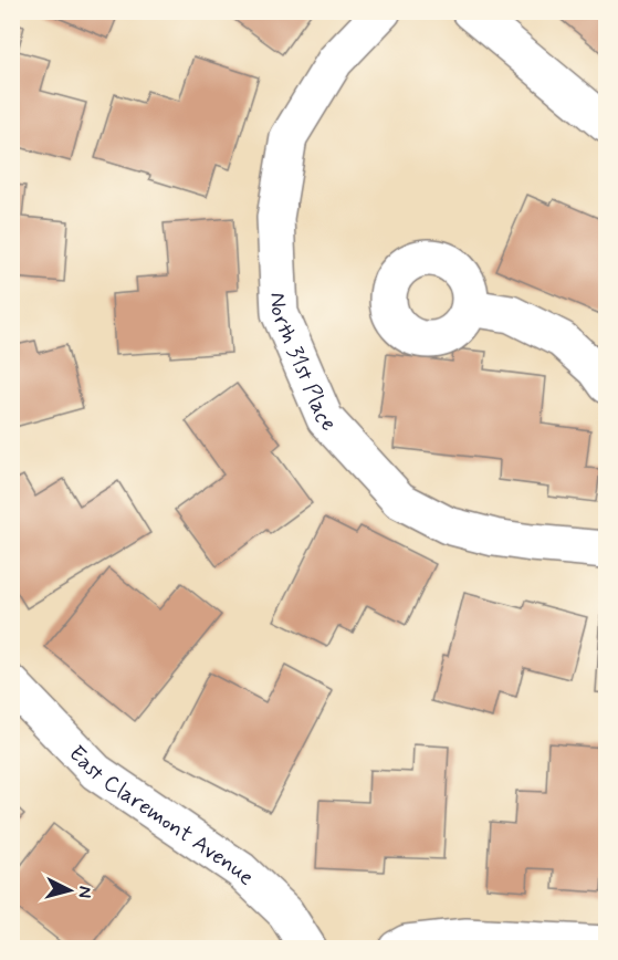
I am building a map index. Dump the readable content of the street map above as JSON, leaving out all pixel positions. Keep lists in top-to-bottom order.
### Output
{
  "streets": {
    "street": ["North 31st Place", "East Claremont Avenue"]
  },
  "north": "right"
}
